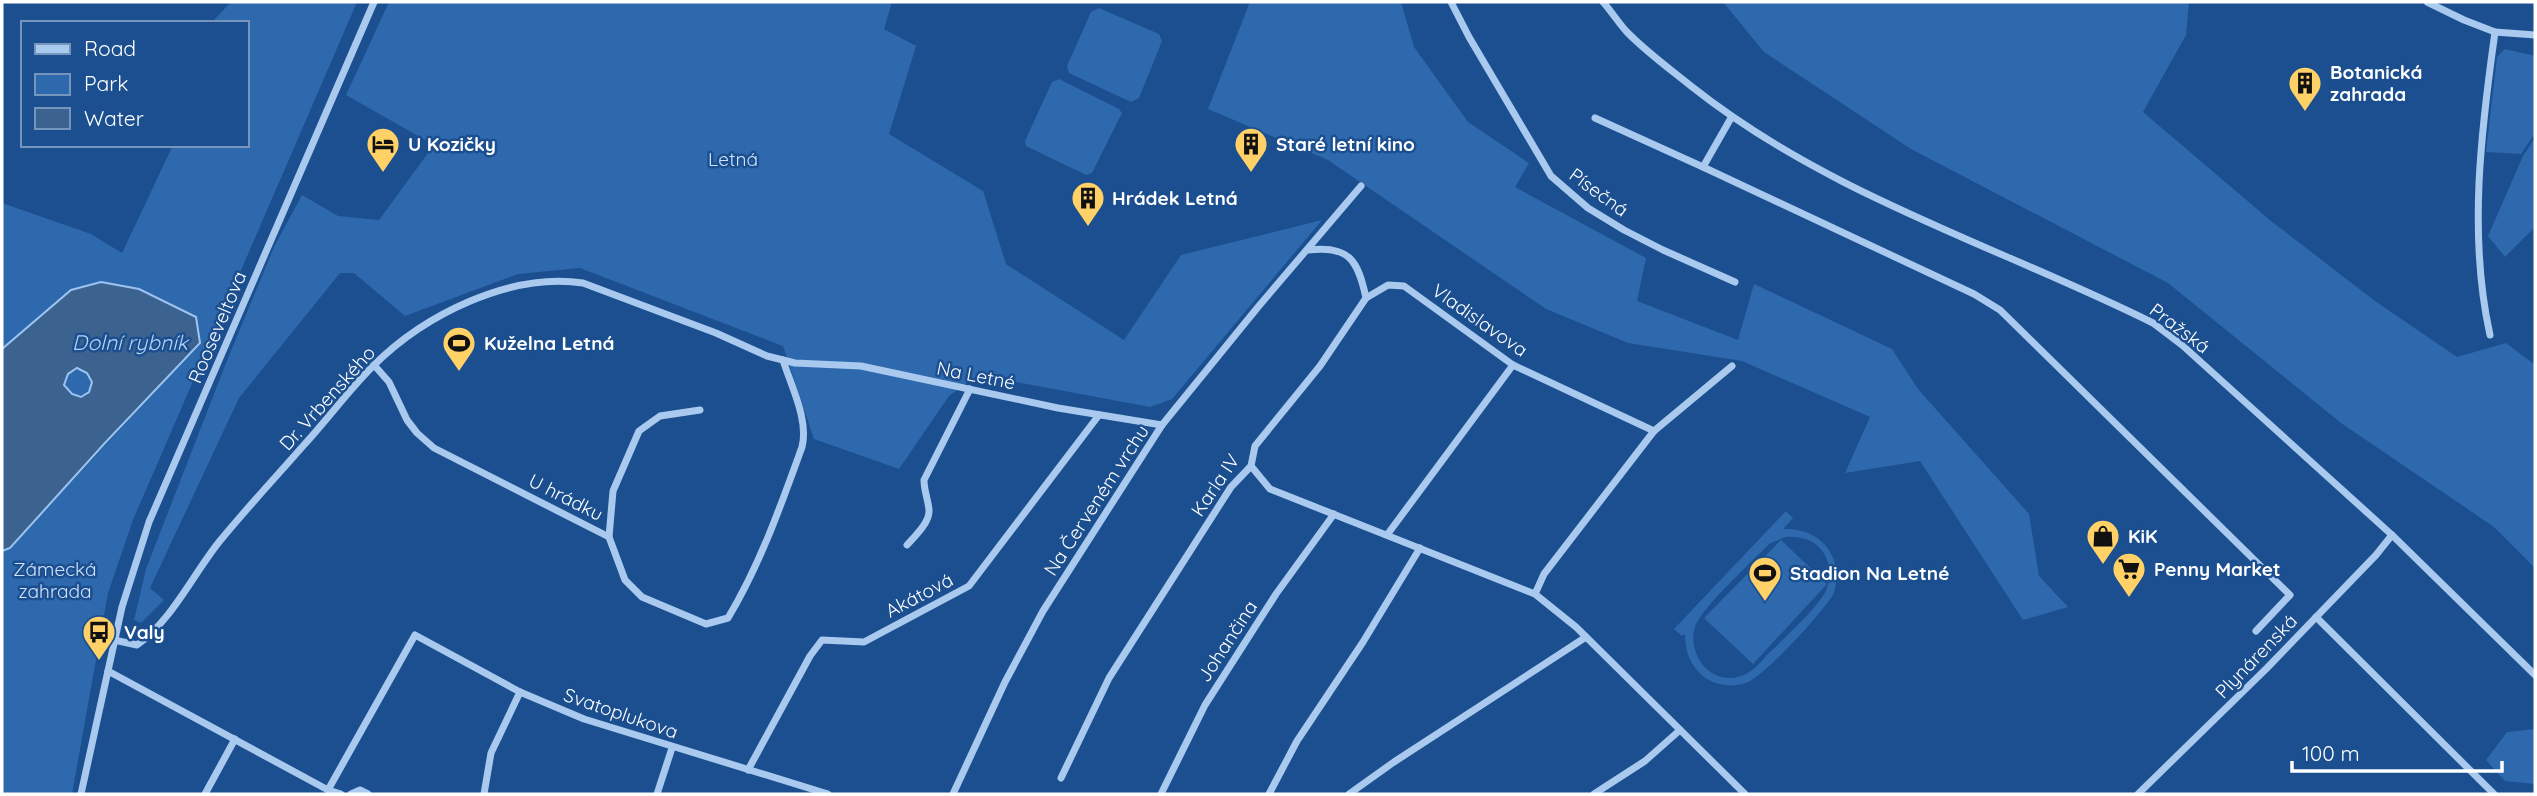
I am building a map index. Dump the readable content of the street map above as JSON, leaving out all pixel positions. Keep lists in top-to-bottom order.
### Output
{
  "streets": {
    "street": [
      "Písečná",
      "Vladislavova",
      "Rooseveltova",
      "Pražská",
      "Na Letné",
      "Dr. Vrbenského",
      "Karla IV",
      "U hrádku",
      "Na Červeném vrchu",
      "Akátová",
      "Johančina",
      "Plynárenská",
      "Svatoplukova"
    ]
  },
  "crossings": [
    ["Vladislavova", "Karla IV"],
    ["Rooseveltova", "Dr. Vrbenského"],
    ["Pražská", "Plynárenská"],
    ["Na Letné", "Dr. Vrbenského"],
    ["Na Letné", "U hrádku"],
    ["Na Letné", "Na Červeném vrchu"],
    ["Na Letné", "Akátová"],
    ["Dr. Vrbenského", "U hrádku"],
    ["Akátová", "Svatoplukova"]
  ],
  "water": ["Dolní rybník"],
  "parks": ["Letná", "Zámecká zahrada"],
  "places": {
    "building": ["Botanická zahrada", "Staré letní kino", "Hrádek Letná"],
    "hotel": ["U Kozičky"],
    "sports": ["Kuželna Letná", "Stadion Na Letné"],
    "shop": ["KiK"],
    "supermarket": ["Penny Market"],
    "bus stop": ["Valy"]
  },
  "legend": ["Road", "Park", "Water"],
  "scale_bar": "100 m"
}
